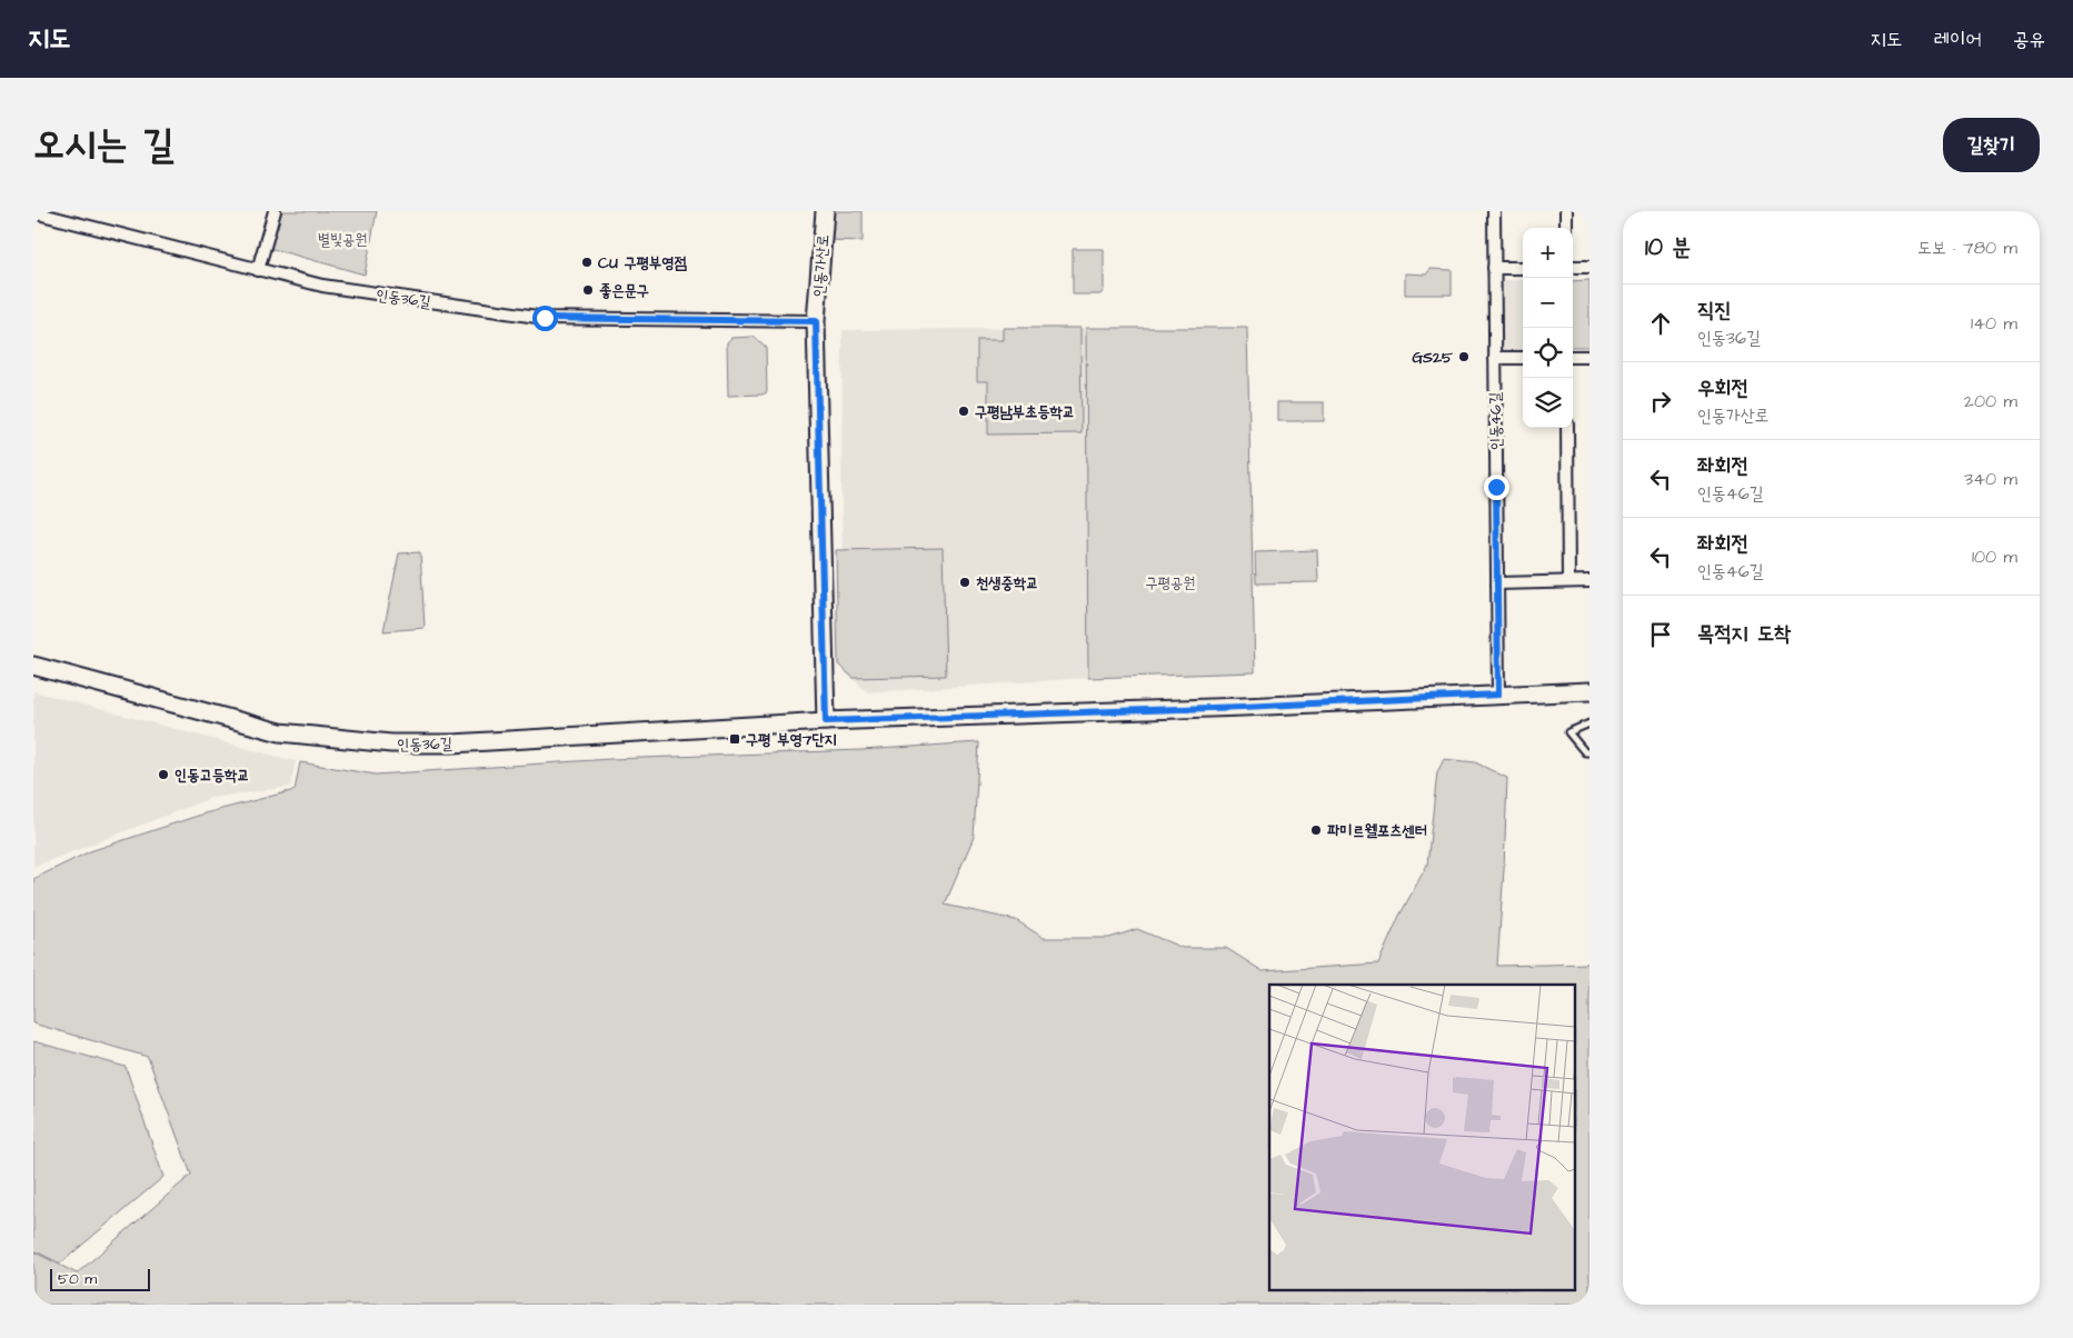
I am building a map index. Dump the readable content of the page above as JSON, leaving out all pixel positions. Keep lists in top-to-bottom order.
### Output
{
  "streets": {
    "street": ["인동가산로", "인동36길", "인동46길"]
  },
  "crossings": [
    ["인동가산로", "인동36길"]
  ],
  "parks": ["별빛공원", "구평공원"],
  "places": {
    "other": [
      "CU 구평부영점",
      "좋은문구",
      "GS25",
      "구평남부초등학교",
      "천생중학교",
      "인동고등학교",
      "파미르웰포츠센터"
    ],
    "transit": ["구평 부영7단지"]
  },
  "scale_bar": "50 m",
  "page": {
    "header": "지도",
    "nav": ["지도", "레이어", "공유"],
    "title": "오시는 길",
    "buttons": "길찾기",
    "heading": ["10 분", "도보 · 780 m"],
    "map_buttons": ["+", "−"],
    "list": [
      ["직진", "인동36길", "140 m"],
      ["우회전", "인동가산로", "200 m"],
      ["좌회전", "인동46길", "340 m"],
      ["좌회전", "인동46길", "100 m"],
      "목적지 도착"
    ],
    "scale": "50 m"
  }
}
